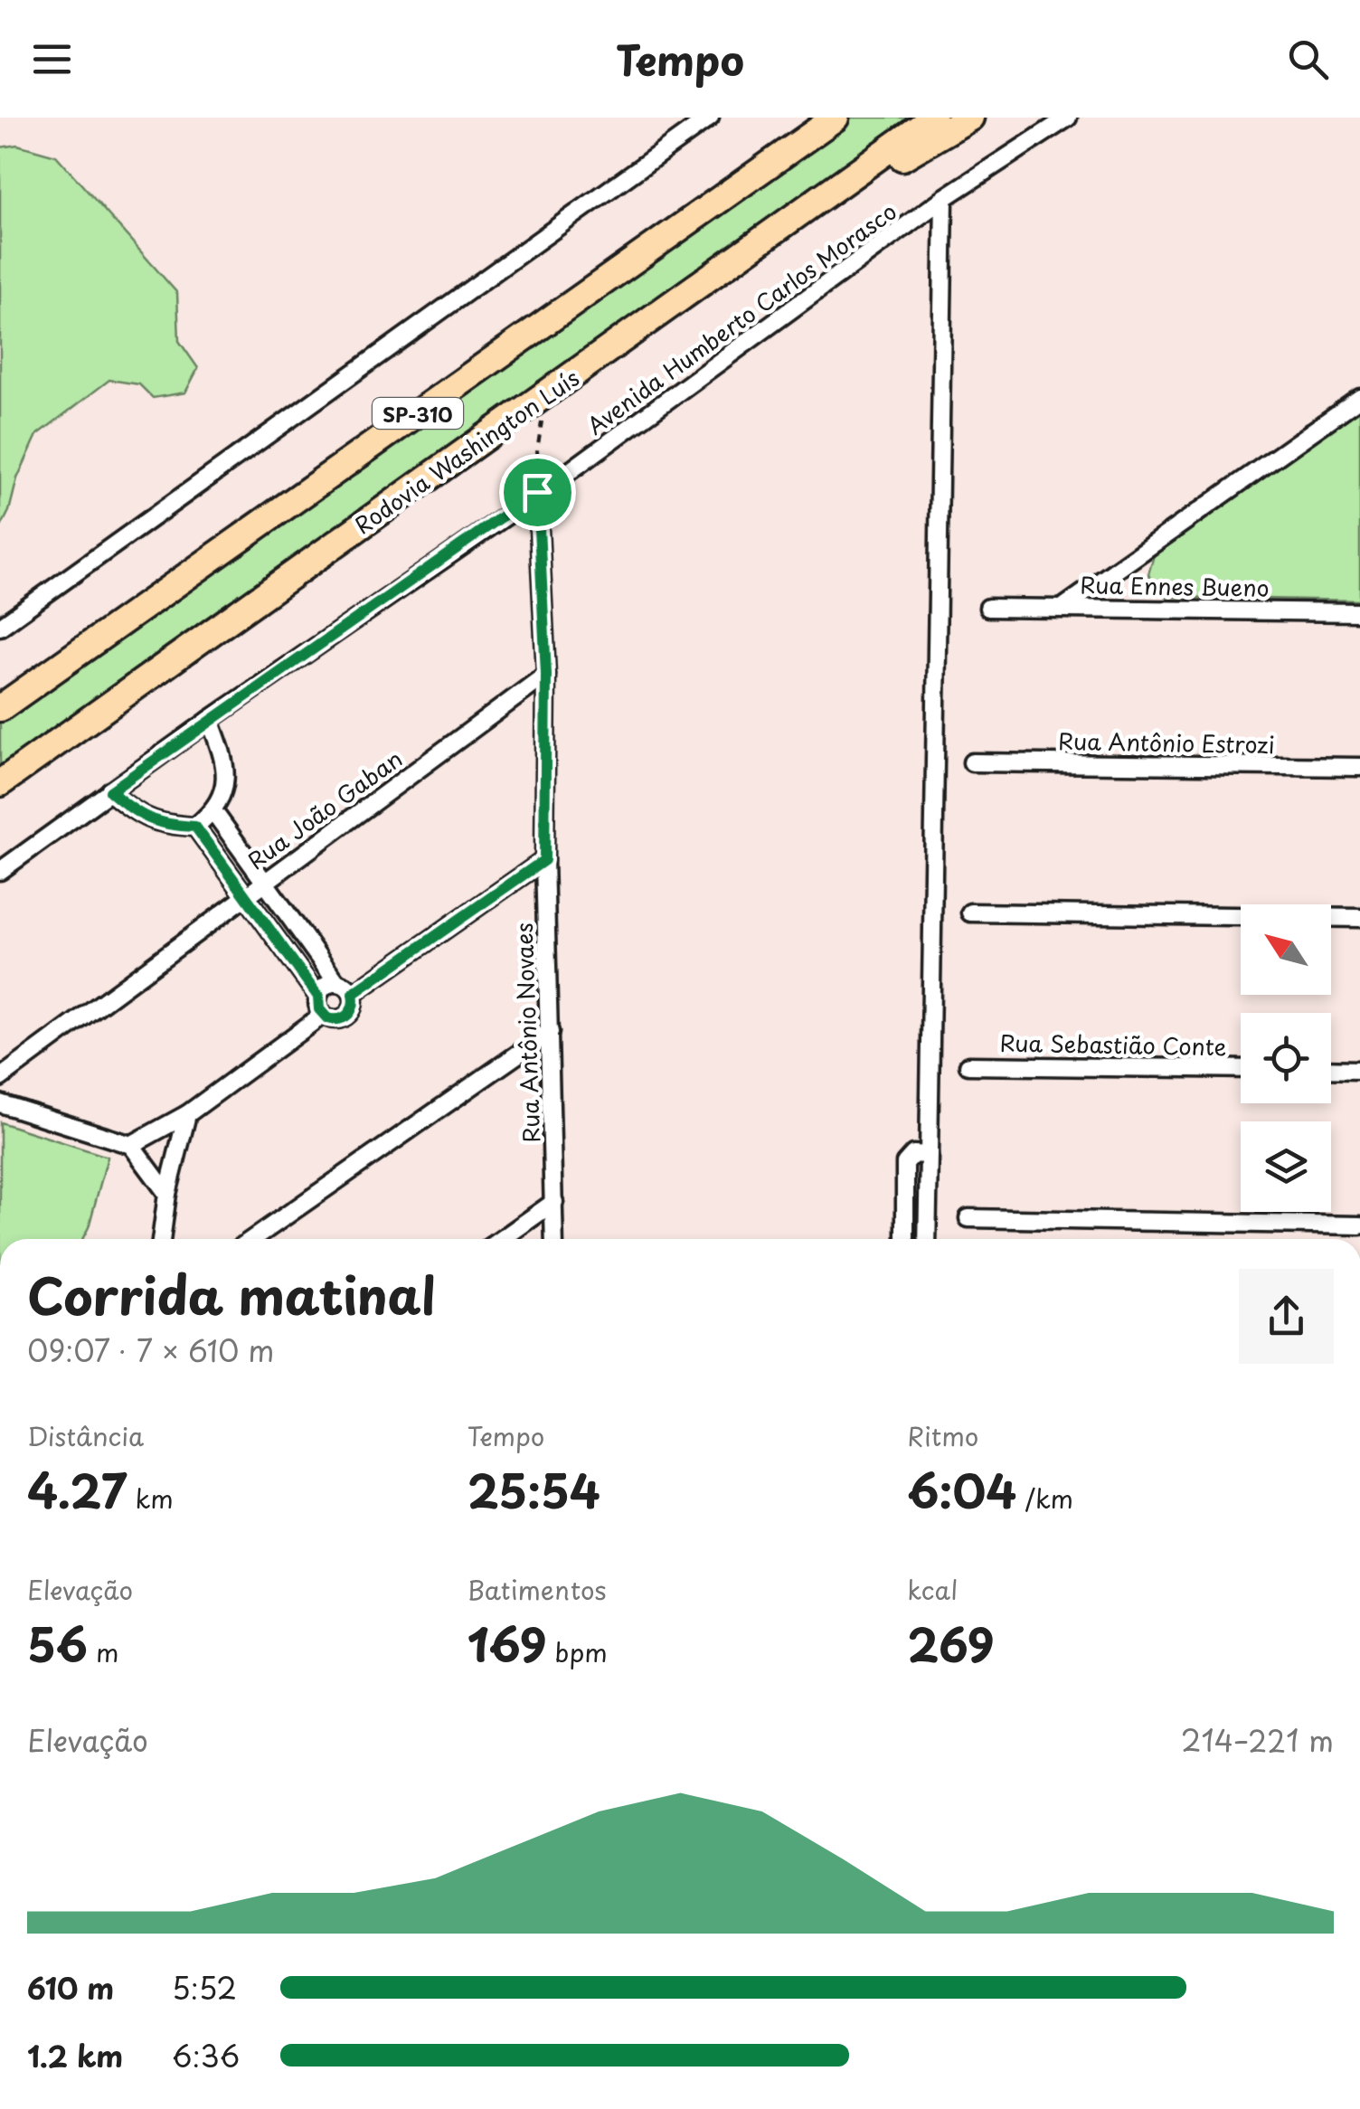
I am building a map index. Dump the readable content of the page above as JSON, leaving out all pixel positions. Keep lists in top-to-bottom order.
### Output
{
  "streets": {
    "highway": ["SP-310", "Rodovia Washington Luís"],
    "street": [
      "Avenida Humberto Carlos Morasco",
      "Rua Ennes Bueno",
      "Rua Antônio Estrozi",
      "Rua João Gaban",
      "Rua Antônio Novaes",
      "Rua Sebastião Conte"
    ]
  },
  "crossings": [
    ["Avenida Humberto Carlos Morasco", "Rua Antônio Novaes"],
    ["Rua João Gaban", "Rua Antônio Novaes"]
  ],
  "north": "top left",
  "page": {
    "header": "Tempo",
    "heading": ["Corrida matinal", "09:07 · 7 × 610 m"],
    "stats": [
      ["Distância", "4.27 km"],
      ["Tempo", "25:54"],
      ["Ritmo", "6:04 /km"],
      ["Elevação", "56 m"],
      ["Batimentos", "169 bpm"],
      ["kcal", "269"]
    ],
    "chart": ["Elevação", "214–221 m"],
    "list": [
      {
        "name": "610 m",
        "note": "5:52"
      },
      {
        "name": "1.2 km",
        "note": "6:36"
      }
    ]
  }
}
